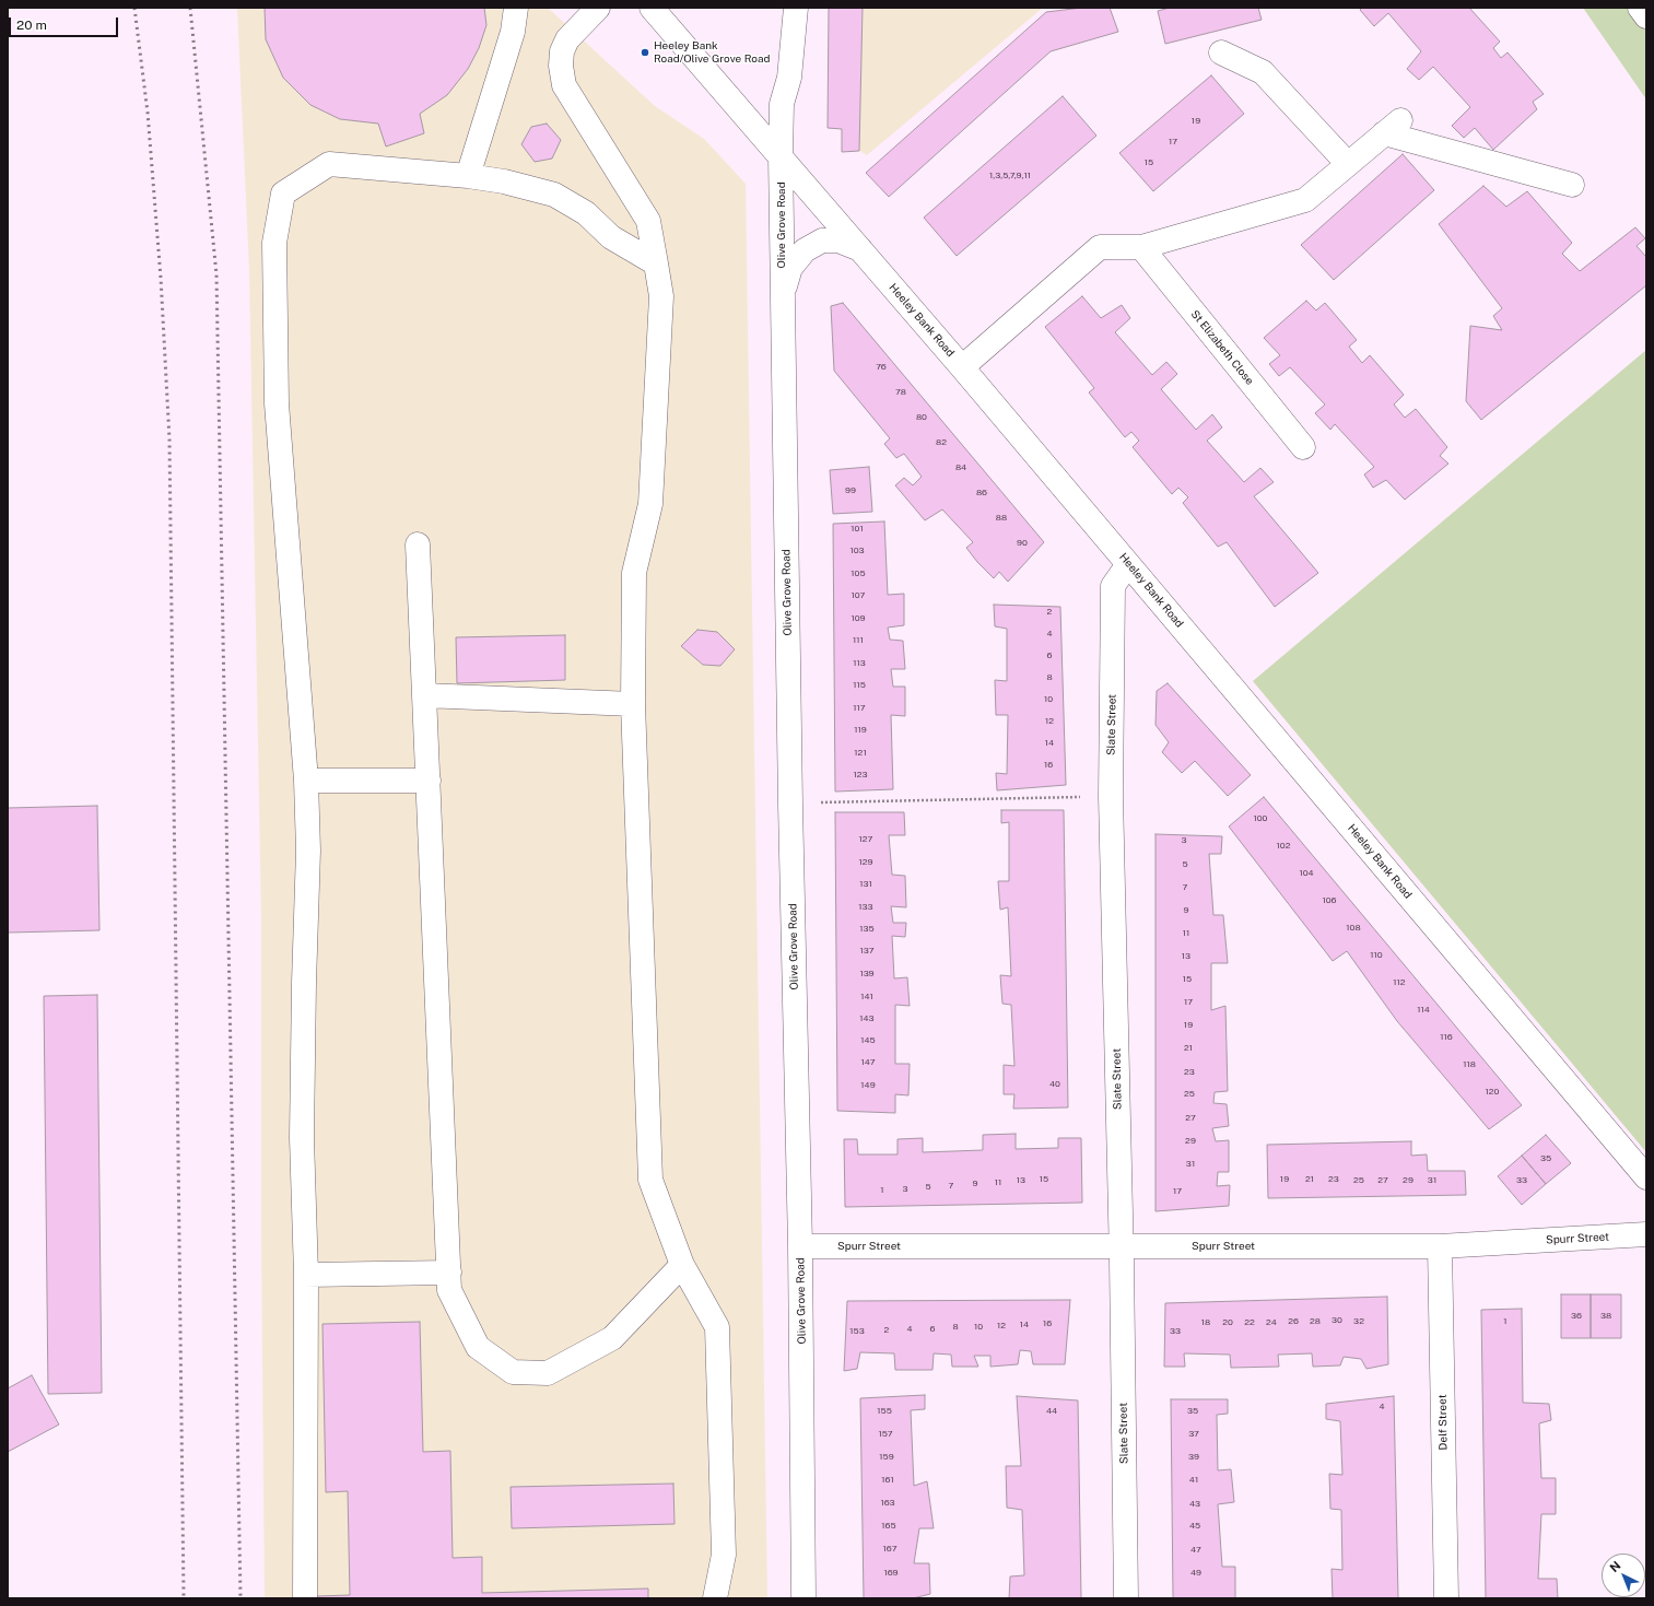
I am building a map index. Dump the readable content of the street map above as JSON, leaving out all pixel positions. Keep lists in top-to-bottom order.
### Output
{
  "streets": {
    "street": [
      "Olive Grove Road",
      "Heeley Bank Road",
      "St Elizabeth Close",
      "Slate Street",
      "Spurr Street",
      "Delf Street"
    ]
  },
  "crossings": [
    ["Olive Grove Road", "Heeley Bank Road"],
    ["Olive Grove Road", "Spurr Street"],
    ["Heeley Bank Road", "Slate Street"],
    ["Slate Street", "Spurr Street"],
    ["Spurr Street", "Delf Street"]
  ],
  "places": ["Heeley Bank Road/Olive Grove Road"],
  "house_numbers": [
    "19",
    "17",
    "15",
    "1,3,5,7,9,11",
    "76",
    "78",
    "80",
    "82",
    "84",
    "99",
    "86",
    "88",
    "101",
    "90",
    "103",
    "105",
    "107",
    "2",
    "109",
    "4",
    "111",
    "6",
    "113",
    "8",
    "115",
    "10",
    "117",
    "12",
    "119",
    "14",
    "121",
    "16",
    "123",
    "100",
    "127",
    "3",
    "102",
    "129",
    "5",
    "104",
    "131",
    "7",
    "106",
    "133",
    "9",
    "108",
    "135",
    "11",
    "137",
    "110",
    "13",
    "139",
    "15",
    "112",
    "141",
    "17",
    "114",
    "143",
    "19",
    "116",
    "145",
    "21",
    "147",
    "118",
    "23",
    "40",
    "149",
    "120",
    "25",
    "27",
    "29",
    "35",
    "31",
    "15",
    "19",
    "21",
    "23",
    "13",
    "25",
    "27",
    "29",
    "31",
    "33",
    "11",
    "9",
    "7",
    "5",
    "3",
    "1",
    "17",
    "36",
    "38",
    "30",
    "26",
    "28",
    "32",
    "1",
    "18",
    "20",
    "22",
    "24",
    "16",
    "14",
    "12",
    "8",
    "10",
    "4",
    "6",
    "2",
    "153",
    "33",
    "4",
    "155",
    "44",
    "35",
    "157",
    "37",
    "159",
    "39",
    "161",
    "41",
    "163",
    "43",
    "165",
    "45",
    "167",
    "47",
    "169",
    "49"
  ],
  "scale_bar": "20 m",
  "north": "top left"
}
